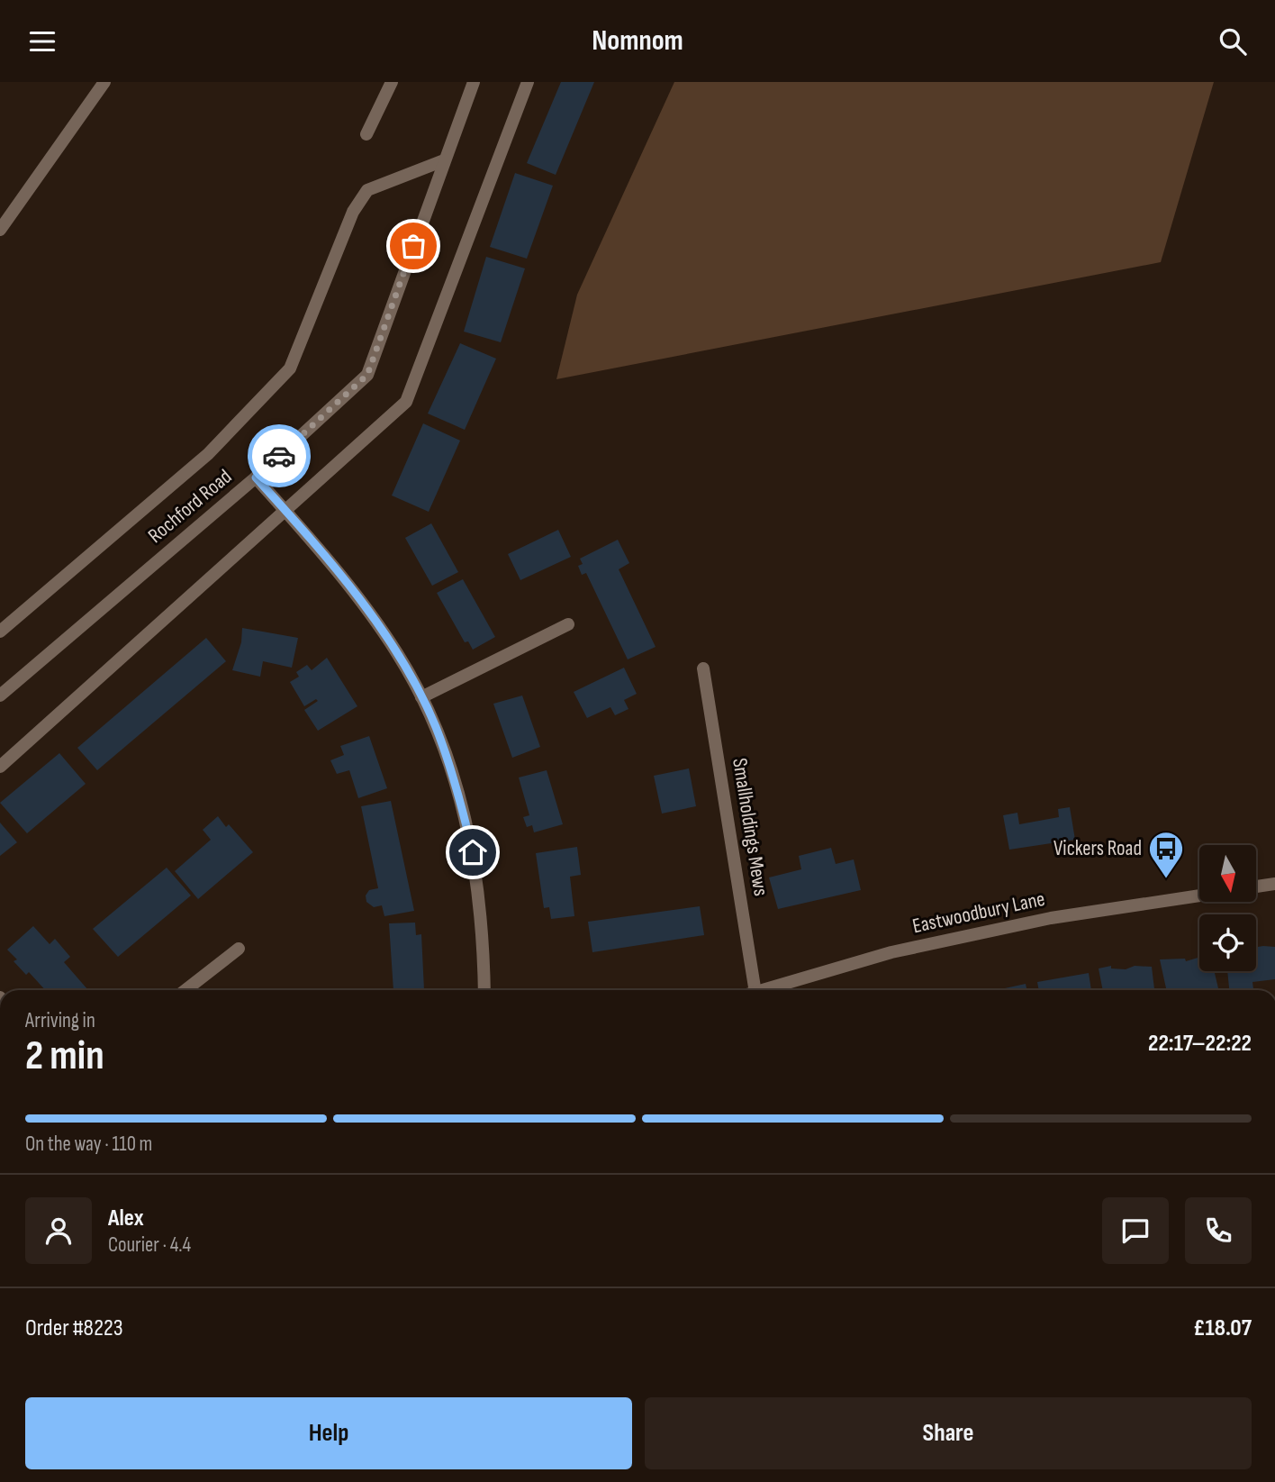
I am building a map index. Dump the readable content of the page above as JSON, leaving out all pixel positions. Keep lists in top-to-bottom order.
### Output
{
  "streets": {
    "street": ["Rochford Road", "Smallholdings Mews", "Eastwoodbury Lane"]
  },
  "places": {
    "bus stop": ["Vickers Road"]
  },
  "north": "bottom",
  "page": {
    "header": "Nomnom",
    "heading": ["2 min", "Arriving in", "22:17–22:22"],
    "panel": [
      "Alex",
      "Courier · 4.4",
      "Order #8223",
      "£18.07"
    ],
    "bar": "On the way · 110 m",
    "buttons": ["Help", "Share"]
  }
}
